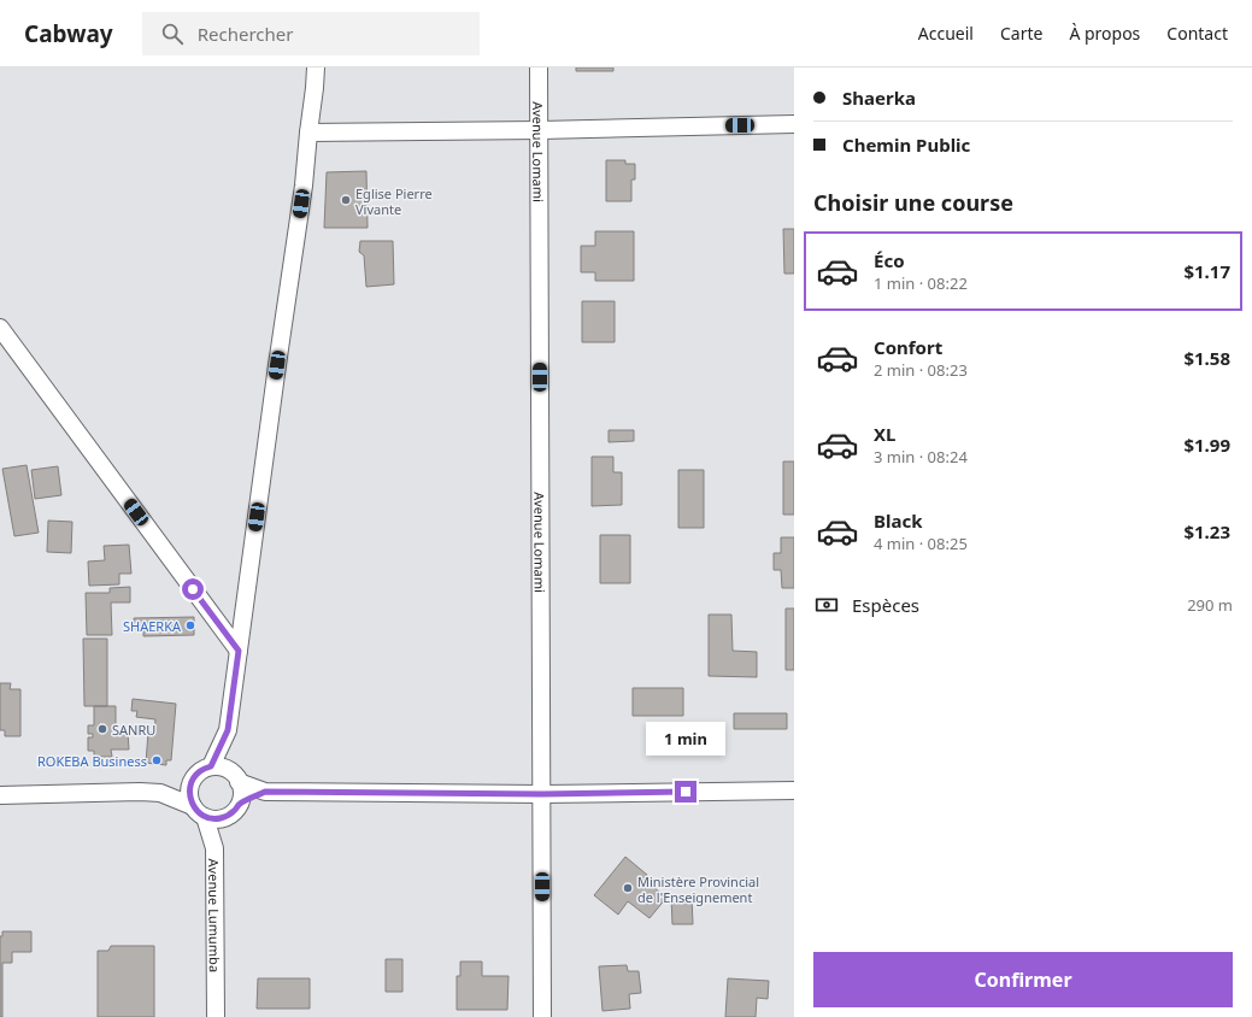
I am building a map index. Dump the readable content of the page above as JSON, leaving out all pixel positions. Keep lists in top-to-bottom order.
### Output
{
  "streets": {
    "street": ["Avenue Lomami", "Avenue Lumumba"]
  },
  "places": [
    "Eglise Pierre Vivante",
    "SHAERKA",
    "SANRU",
    "ROKEBA Business",
    "Ministère Provincial de l'Enseignement"
  ],
  "page": {
    "header": "Cabway",
    "search": "Rechercher",
    "nav": [
      "Accueil",
      "Carte",
      "À propos",
      "Contact"
    ],
    "banner": ["Shaerka", "Chemin Public"],
    "heading": "Choisir une course",
    "list": [
      {
        "name": "Éco",
        "note": "1 min · 08:22",
        "value": "$1.17"
      },
      {
        "name": "Confort",
        "note": "2 min · 08:23",
        "value": "$1.58"
      },
      {
        "name": "XL",
        "note": "3 min · 08:24",
        "value": "$1.99"
      },
      {
        "name": "Black",
        "note": "4 min · 08:25",
        "value": "$1.23"
      }
    ],
    "pay": ["Espèces", "290 m"],
    "bubble": "1 min",
    "buttons": "Confirmer"
  }
}
